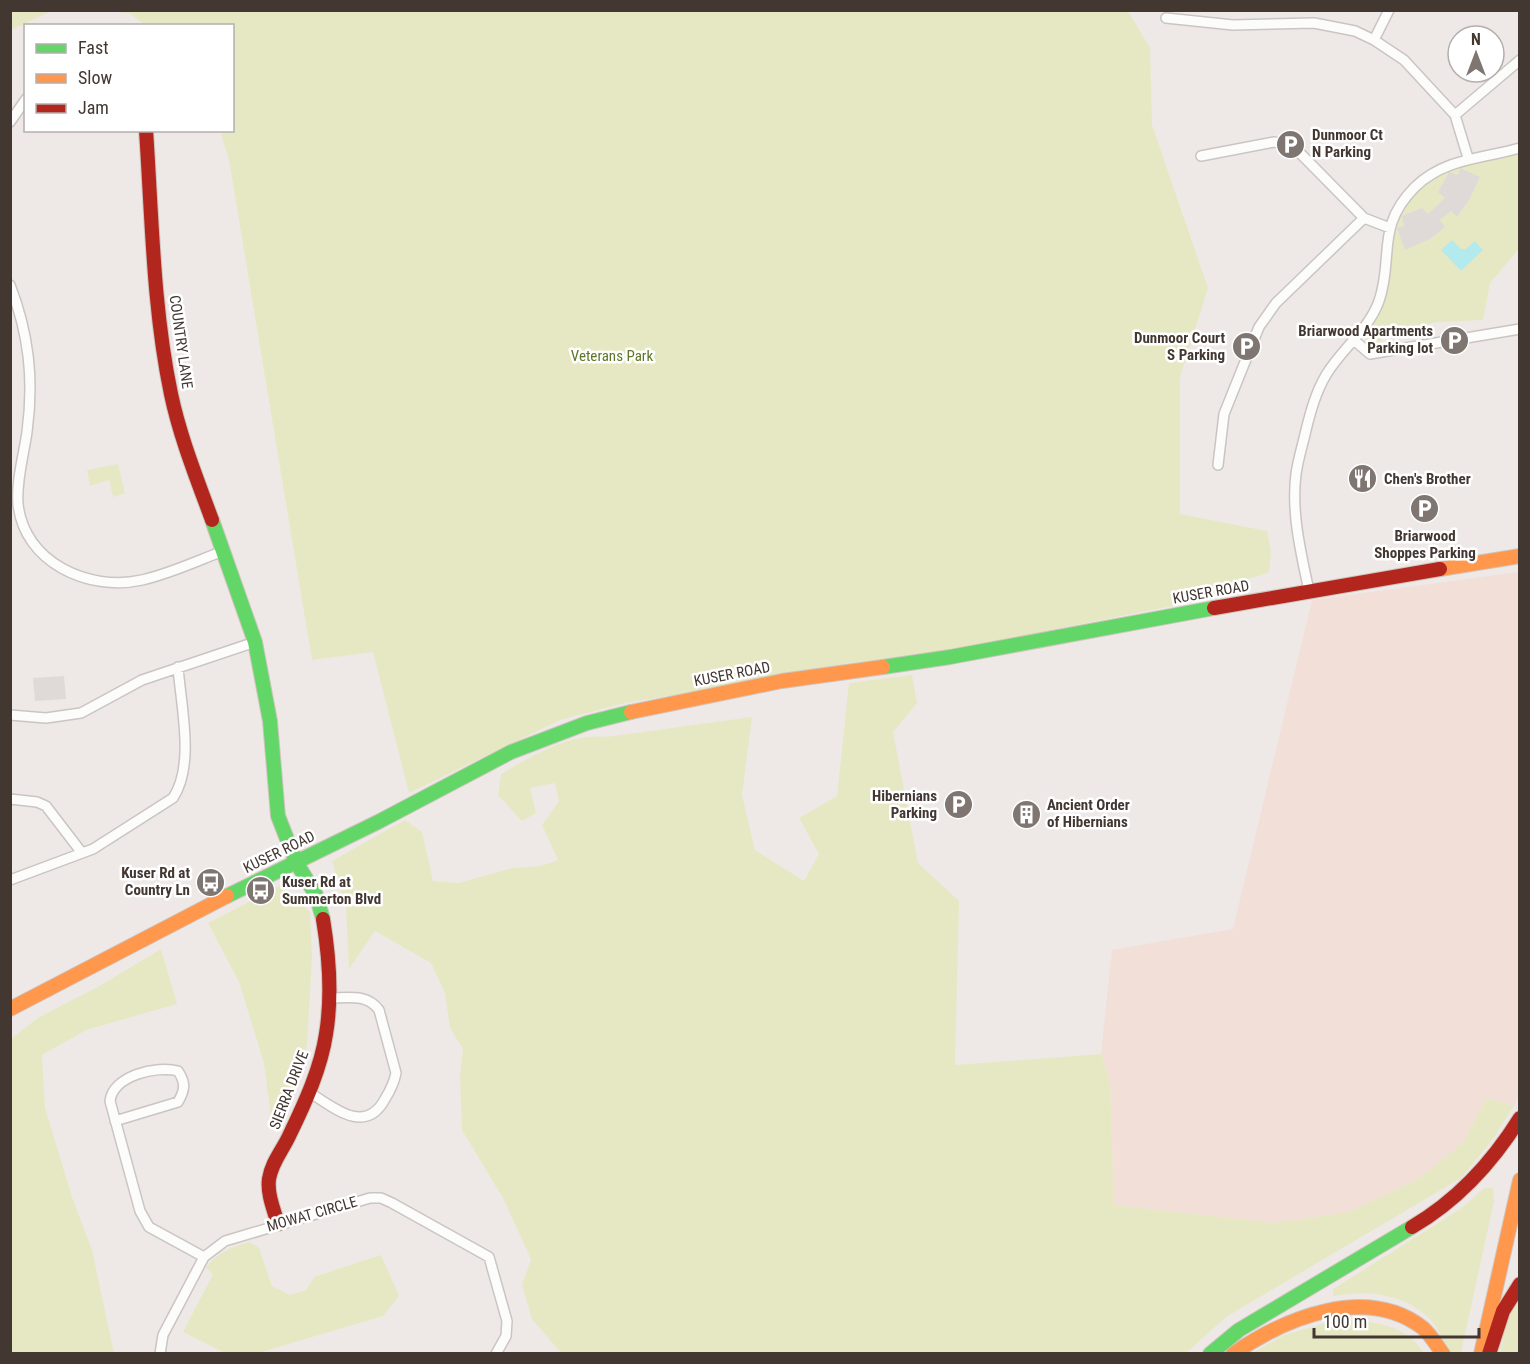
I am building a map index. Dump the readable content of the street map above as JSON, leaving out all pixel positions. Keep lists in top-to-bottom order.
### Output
{
  "streets": {
    "main road": ["COUNTRY LANE", "KUSER ROAD", "SIERRA DRIVE"],
    "street": ["MOWAT CIRCLE"]
  },
  "crossings": [
    ["COUNTRY LANE", "KUSER ROAD"],
    ["COUNTRY LANE", "SIERRA DRIVE"],
    ["KUSER ROAD", "SIERRA DRIVE"],
    ["SIERRA DRIVE", "MOWAT CIRCLE"]
  ],
  "parks": ["Veterans Park"],
  "places": {
    "parking": [
      "Dunmoor Ct N Parking",
      "Briarwood Apartments Parking lot",
      "Dunmoor Court S Parking",
      "Briarwood Shoppes Parking",
      "Hibernians Parking"
    ],
    "restaurant": ["Chen's Brother"],
    "building": ["Ancient Order of Hibernians"],
    "bus stop": ["Kuser Rd at Country Ln", "Kuser Rd at Summerton Blvd"]
  },
  "legend": ["Fast", "Slow", "Jam"],
  "scale_bar": "100 m",
  "north": "top"
}
